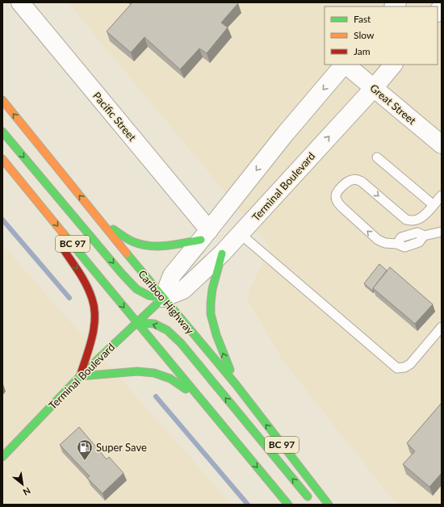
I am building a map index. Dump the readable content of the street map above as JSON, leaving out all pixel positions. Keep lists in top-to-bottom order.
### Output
{
  "streets": {
    "main road": ["Terminal Boulevard", "BC 97", "Cariboo Highway"],
    "street": ["Great Street", "Pacific Street"]
  },
  "crossings": [
    ["Great Street", "Terminal Boulevard"],
    ["Pacific Street", "Terminal Boulevard"],
    ["Terminal Boulevard", "BC 97"],
    ["Terminal Boulevard", "Cariboo Highway"]
  ],
  "places": {
    "fuel station": ["Super Save"]
  },
  "legend": ["Fast", "Slow", "Jam"],
  "north": "bottom right"
}
